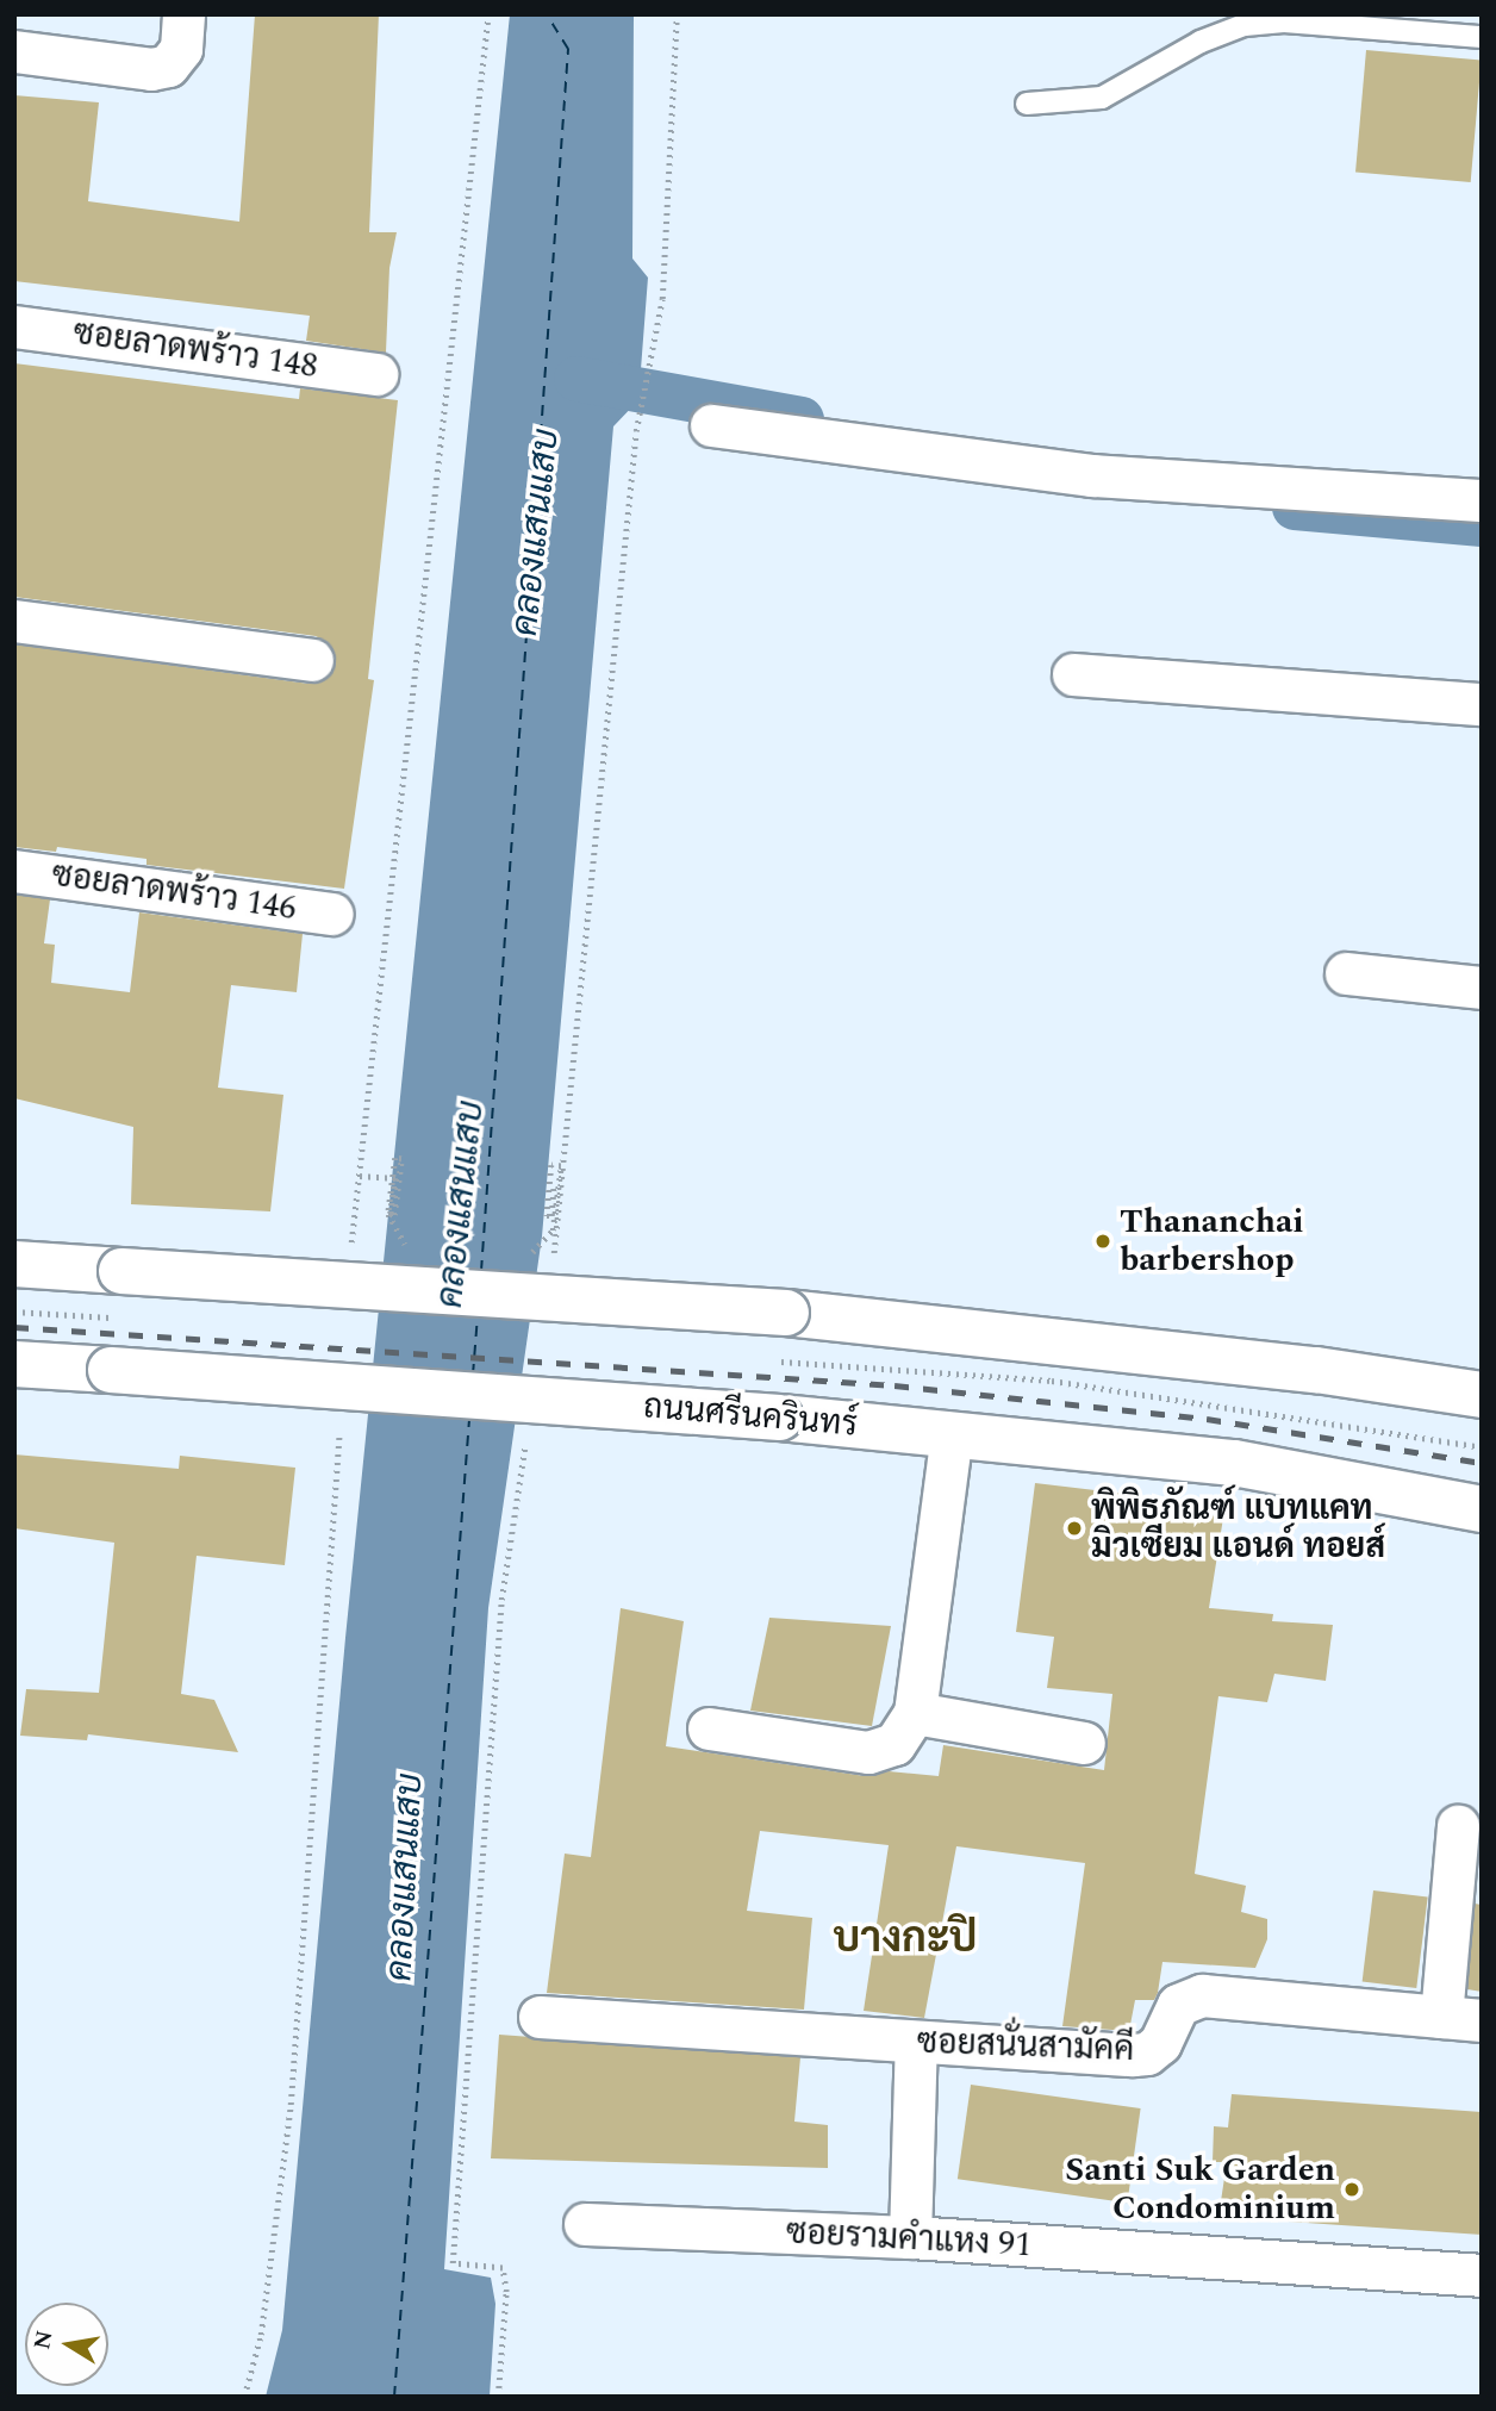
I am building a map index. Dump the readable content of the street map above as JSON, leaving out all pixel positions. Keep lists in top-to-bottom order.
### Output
{
  "streets": {
    "main road": ["ถนนศรีนครินทร์"],
    "street": [
      "ซอยลาดพร้าว 148",
      "ซอยลาดพร้าว 146",
      "ซอยสนั่นสามัคคี",
      "ซอยรามคำแหง 91"
    ]
  },
  "districts": ["บางกะปิ"],
  "water": ["คลองแสนแสบ"],
  "places": ["Thananchai barbershop", "พิพิธภัณฑ์ แบทแคท มิวเซียม แอนด์ ทอยส์", "Santi Suk Garden Condominium"],
  "north": "left"
}
